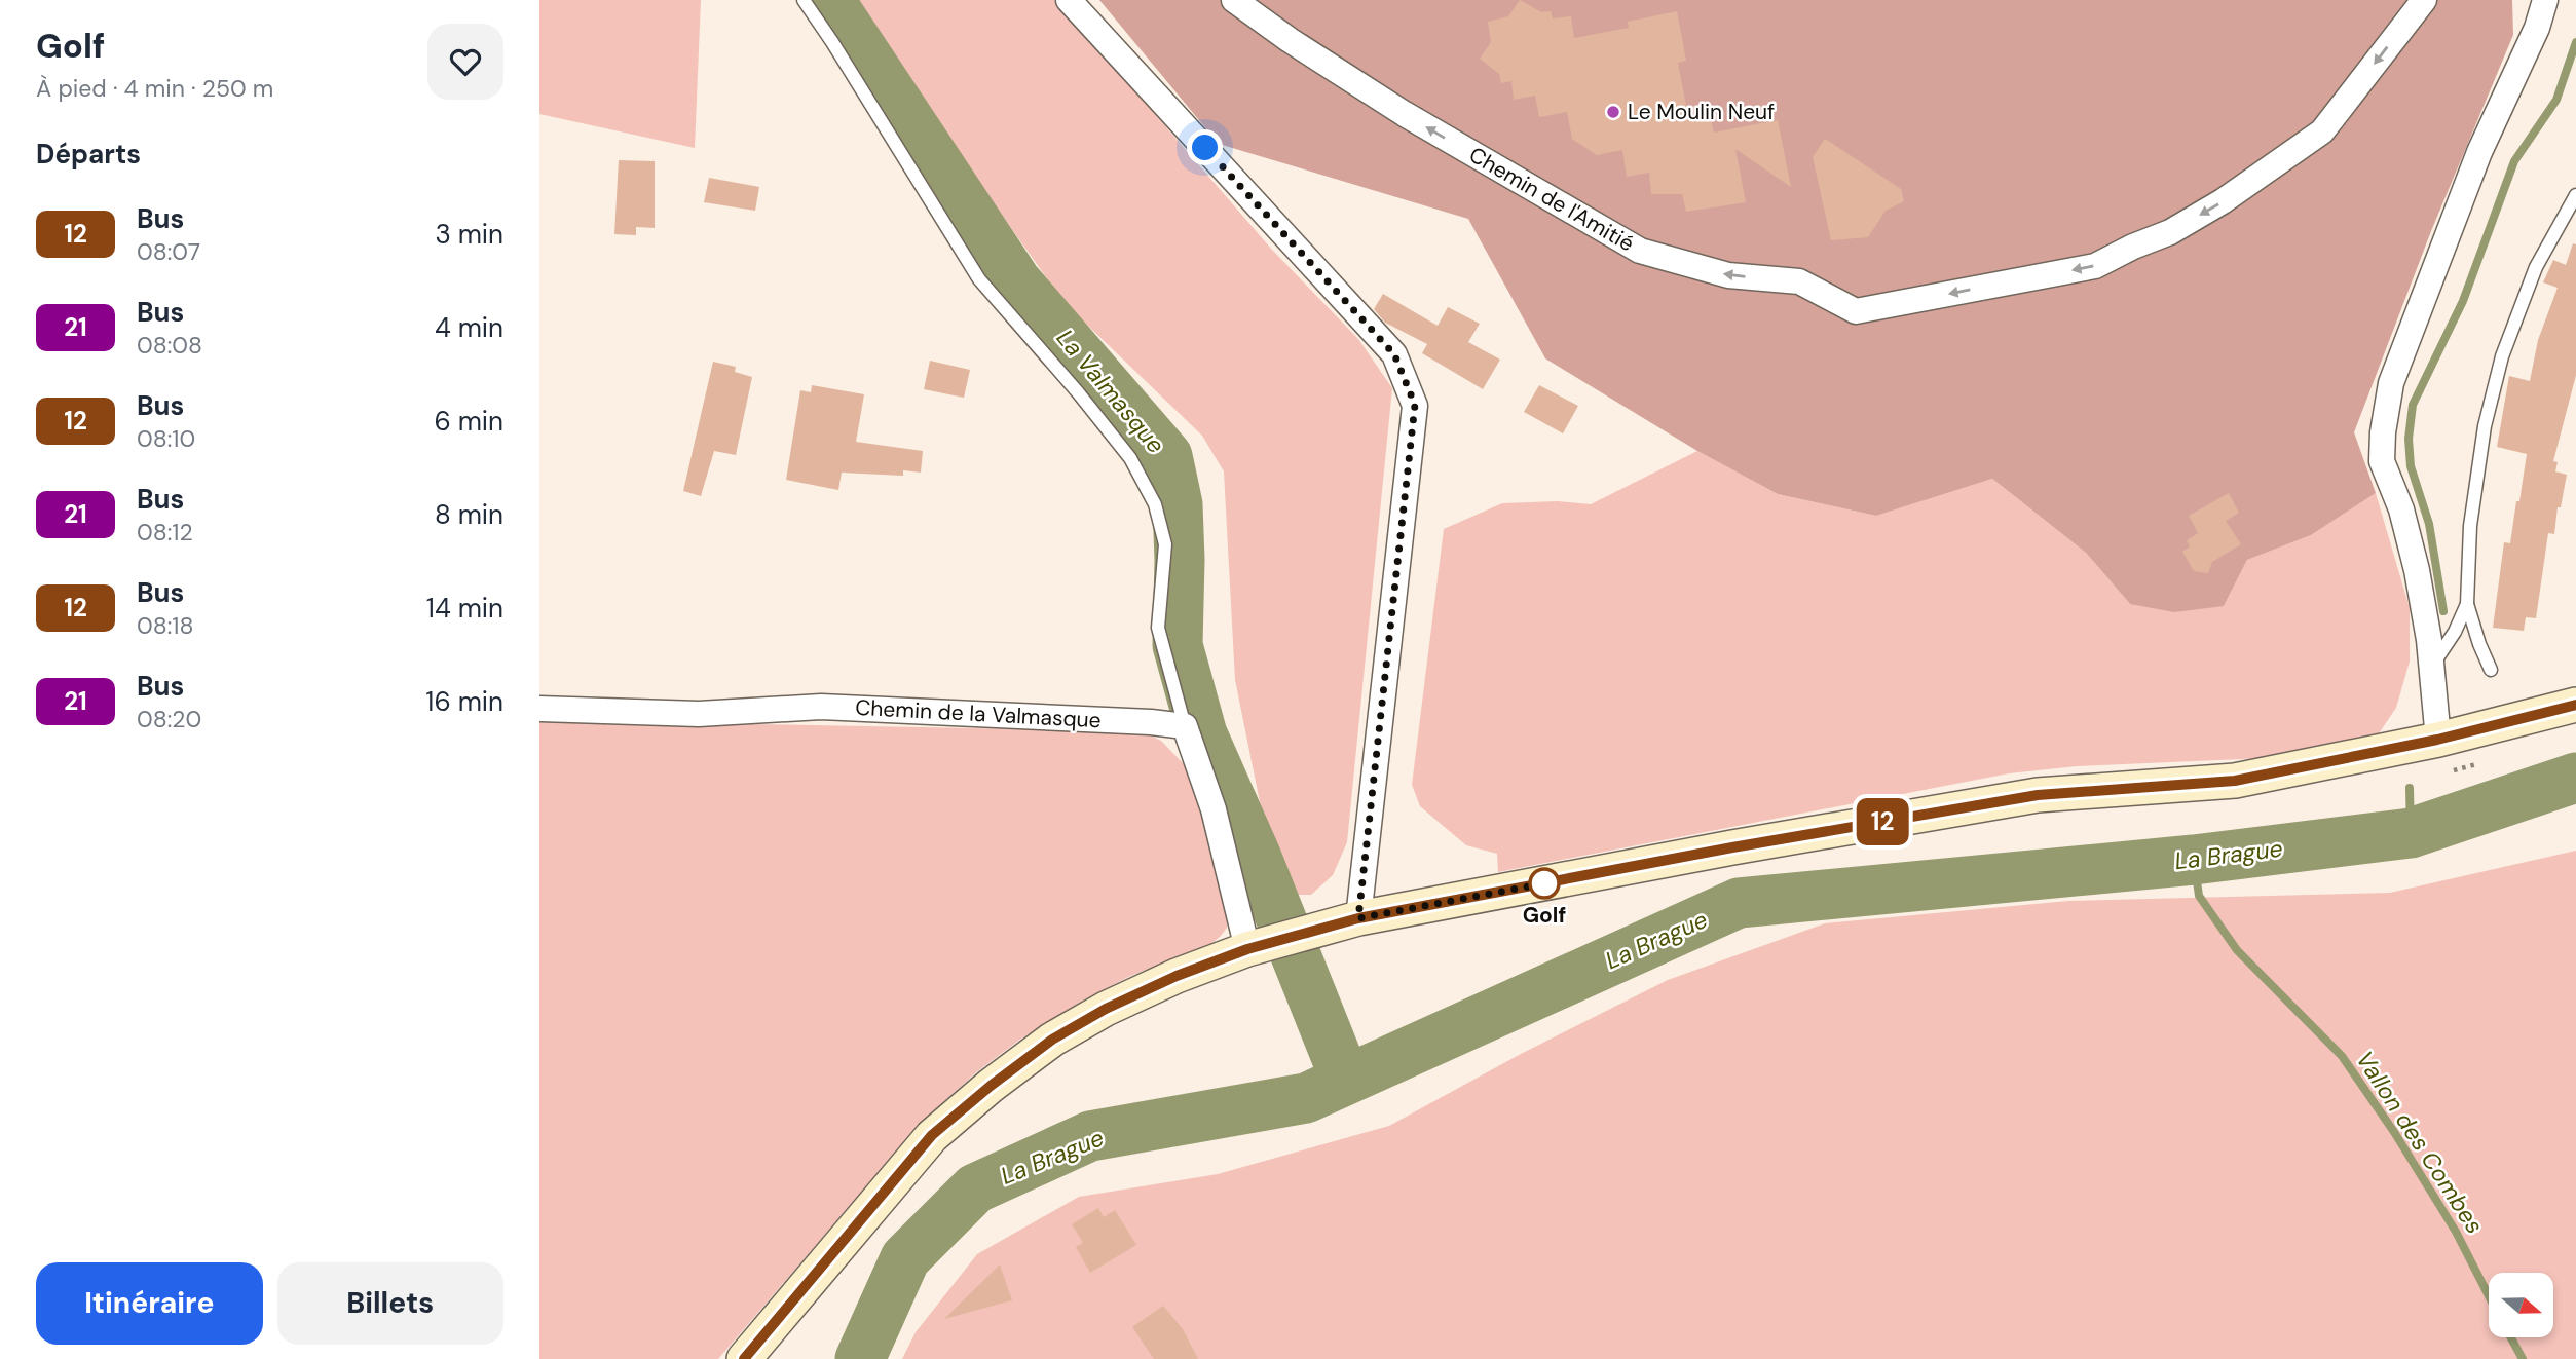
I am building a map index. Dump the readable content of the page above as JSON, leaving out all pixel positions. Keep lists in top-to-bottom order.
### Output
{
  "streets": {
    "street": ["Chemin de l'Amitié", "Chemin de la Valmasque"]
  },
  "one_way": ["Chemin de l'Amitié"],
  "water": ["La Valmasque", "La Brague", "Vallon des Combes"],
  "places": ["Le Moulin Neuf", "Golf"],
  "lines": ["bus line 12"],
  "north": "right",
  "page": {
    "heading": [
      ["Golf", "À pied · 4 min · 250 m"],
      "Départs"
    ],
    "on_map": "12",
    "list": [
      {
        "mark": "12",
        "name": "Bus",
        "note": "08:07",
        "value": "3 min"
      },
      {
        "mark": "21",
        "name": "Bus",
        "note": "08:08",
        "value": "4 min"
      },
      {
        "mark": "12",
        "name": "Bus",
        "note": "08:10",
        "value": "6 min"
      },
      {
        "mark": "21",
        "name": "Bus",
        "note": "08:12",
        "value": "8 min"
      },
      {
        "mark": "12",
        "name": "Bus",
        "note": "08:18",
        "value": "14 min"
      },
      {
        "mark": "21",
        "name": "Bus",
        "note": "08:20",
        "value": "16 min"
      }
    ],
    "buttons": ["Itinéraire", "Billets"]
  }
}
